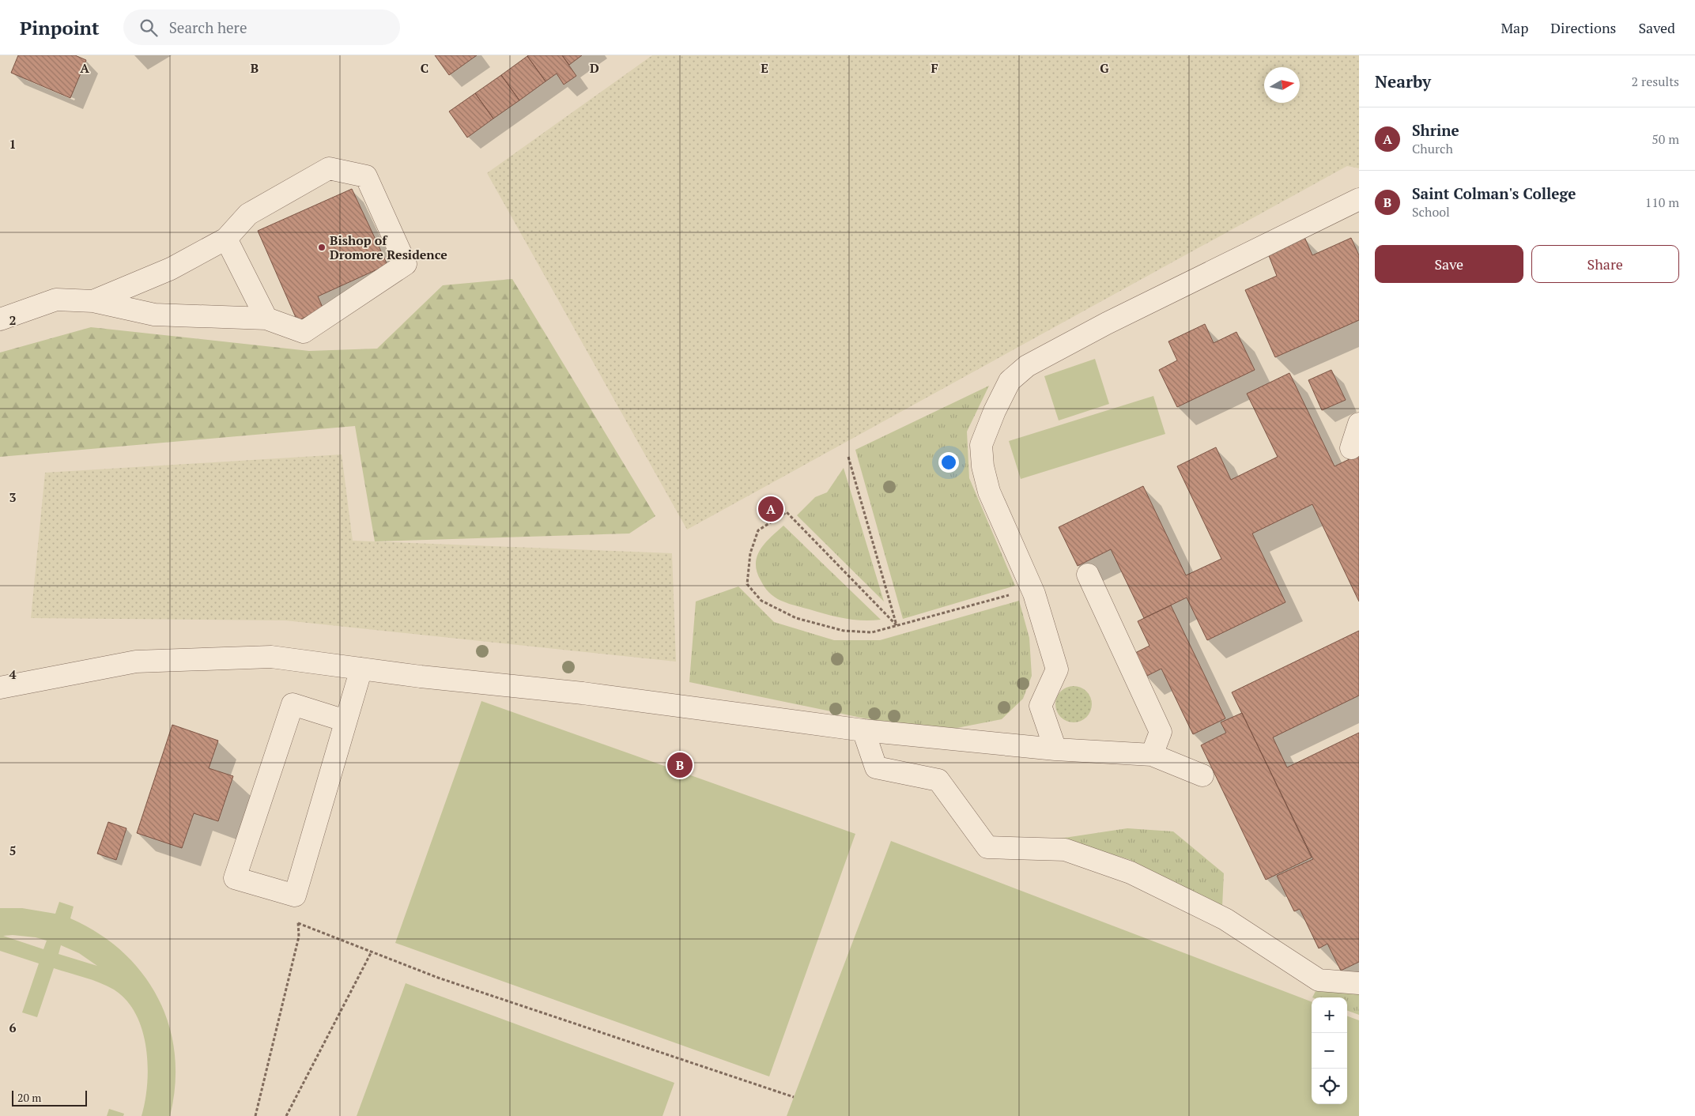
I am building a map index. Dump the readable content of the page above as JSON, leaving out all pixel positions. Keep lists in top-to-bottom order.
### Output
{
  "places": ["Bishop of Dromore Residence"],
  "scale_bar": "20 m",
  "north": "right",
  "page": {
    "header": "Pinpoint",
    "search": "Search here",
    "nav": ["Map", "Directions", "Saved"],
    "heading": ["Nearby", "2 results"],
    "list": [
      {
        "mark": "A",
        "name": "Shrine",
        "note": "Church",
        "value": "50 m"
      },
      {
        "mark": "B",
        "name": "Saint Colman's College",
        "note": "School",
        "value": "110 m"
      }
    ],
    "buttons": ["Save", "Share"],
    "pins": ["A", "B"],
    "map_buttons": ["+", "−"],
    "scale": "20 m"
  },
  "grid": {
    "columns": [
      "A",
      "B",
      "C",
      "D",
      "E",
      "F",
      "G"
    ],
    "rows": [
      "1",
      "2",
      "3",
      "4",
      "5",
      "6"
    ]
  }
}
